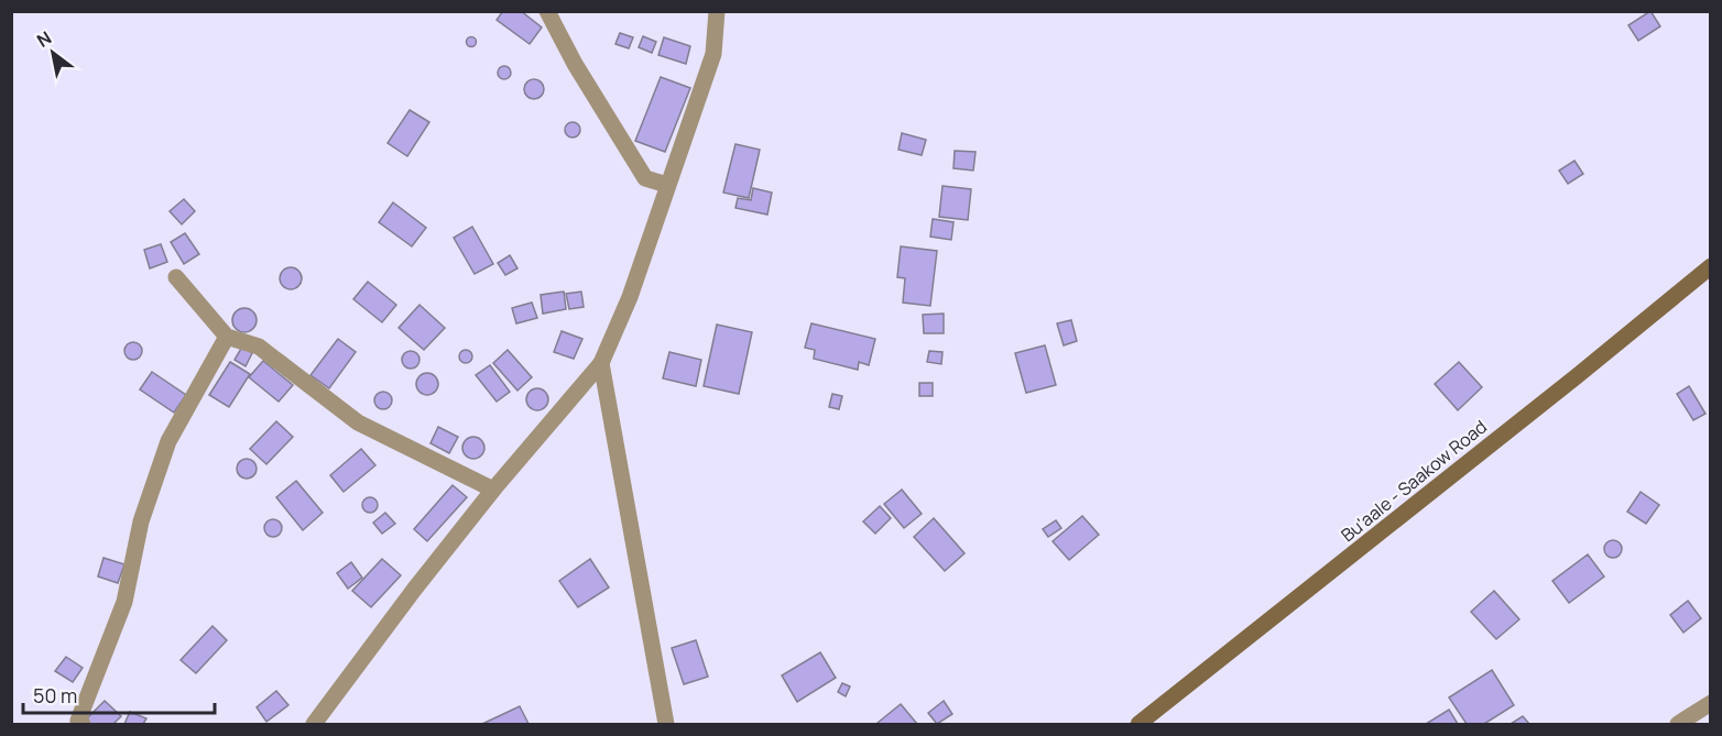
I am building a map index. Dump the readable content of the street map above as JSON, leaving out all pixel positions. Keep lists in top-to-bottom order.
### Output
{
  "streets": {
    "main road": ["Bu'aale - Saakow Road"]
  },
  "scale_bar": "50 m",
  "north": "top left"
}
